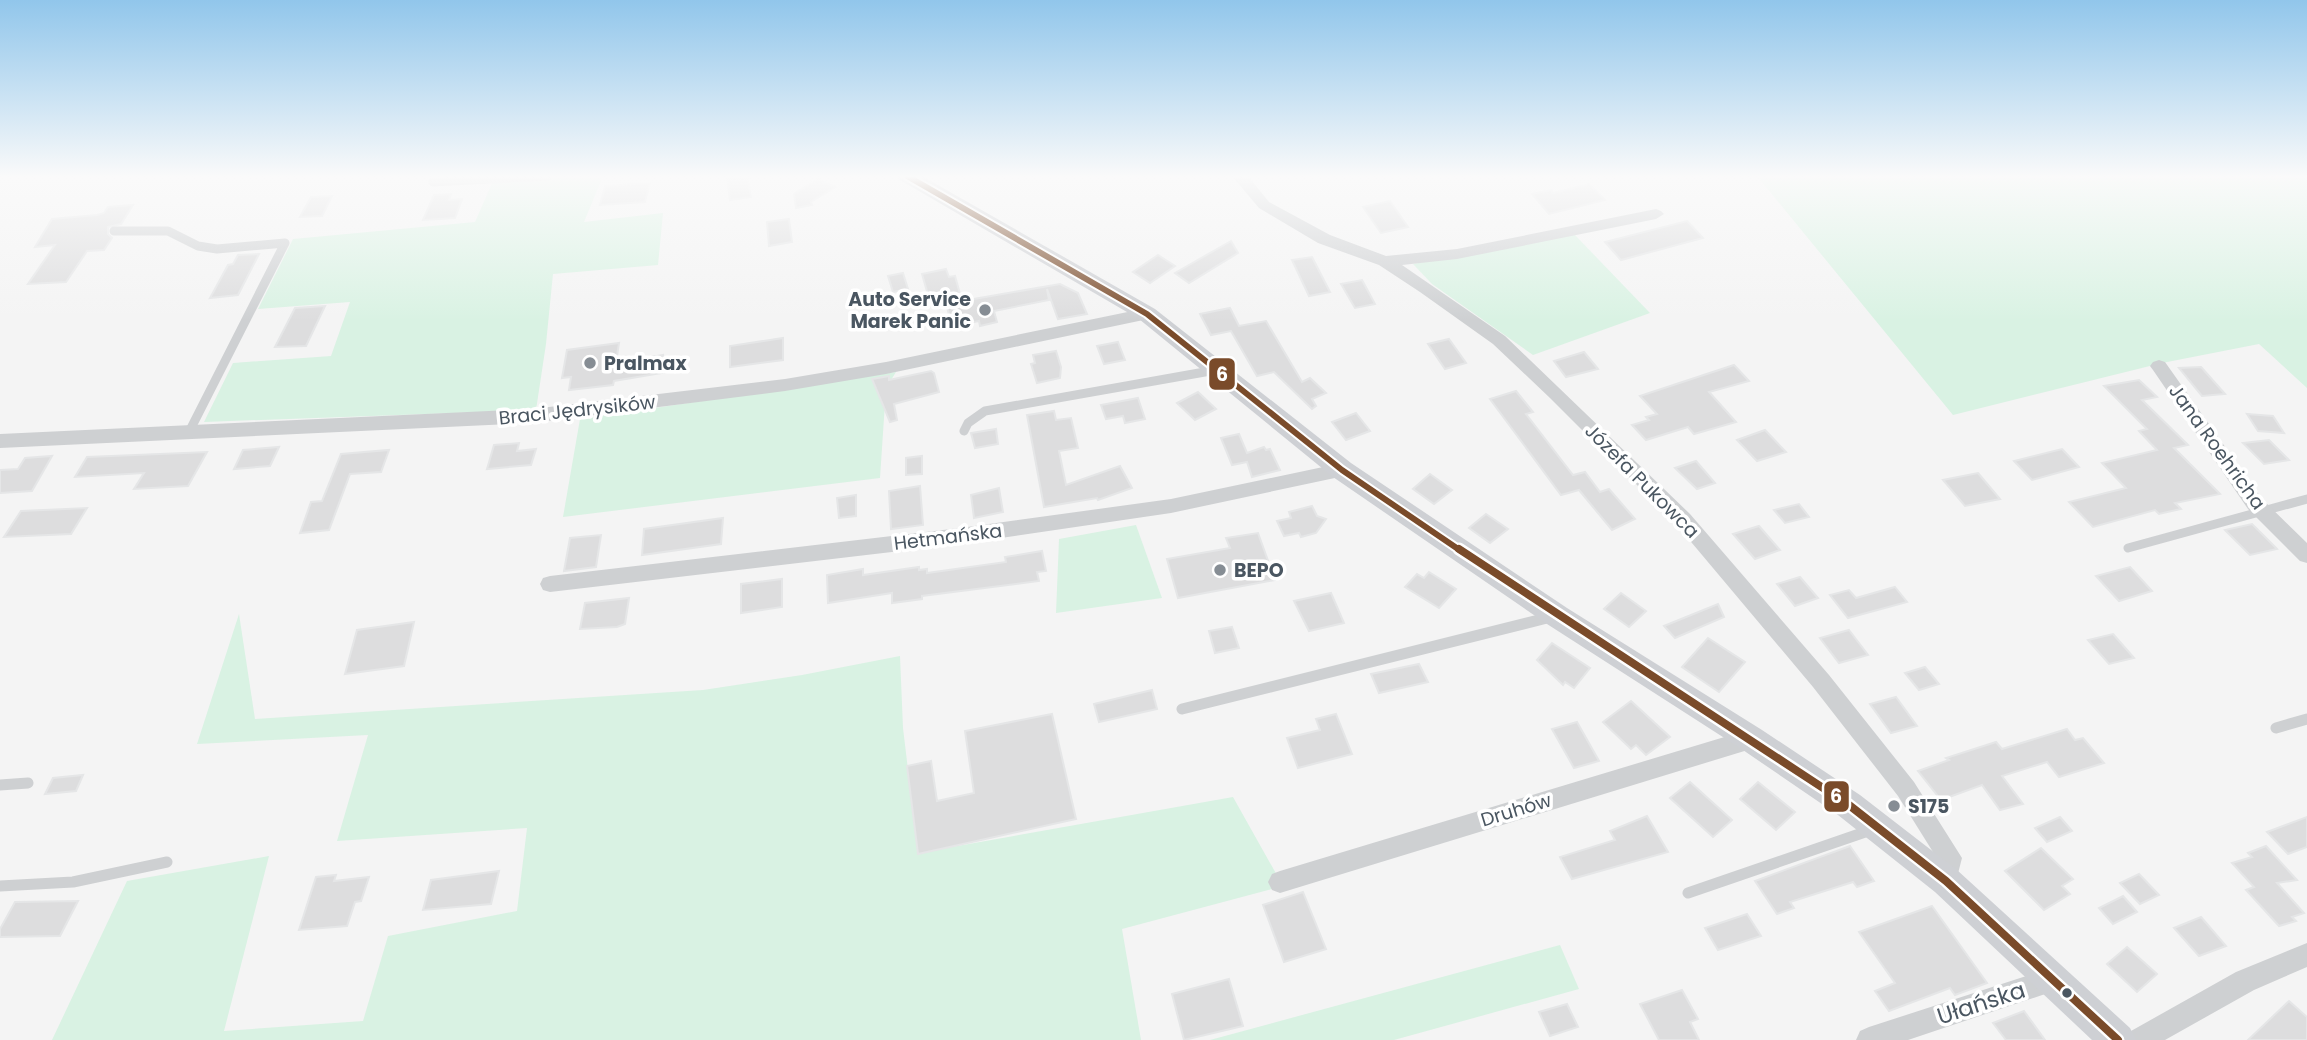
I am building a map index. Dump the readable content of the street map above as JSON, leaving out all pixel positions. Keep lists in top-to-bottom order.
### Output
{
  "streets": {
    "street": [
      "Braci Jędrysików",
      "Jana Roehricha",
      "Józefa Pukowca",
      "Hetmańska",
      "Druhów",
      "Ułańska"
    ]
  },
  "places": [
    "Auto Service Marek Panic",
    "Pralmax",
    "BEPO",
    "S175"
  ],
  "lines": ["transit line 6"]
}
